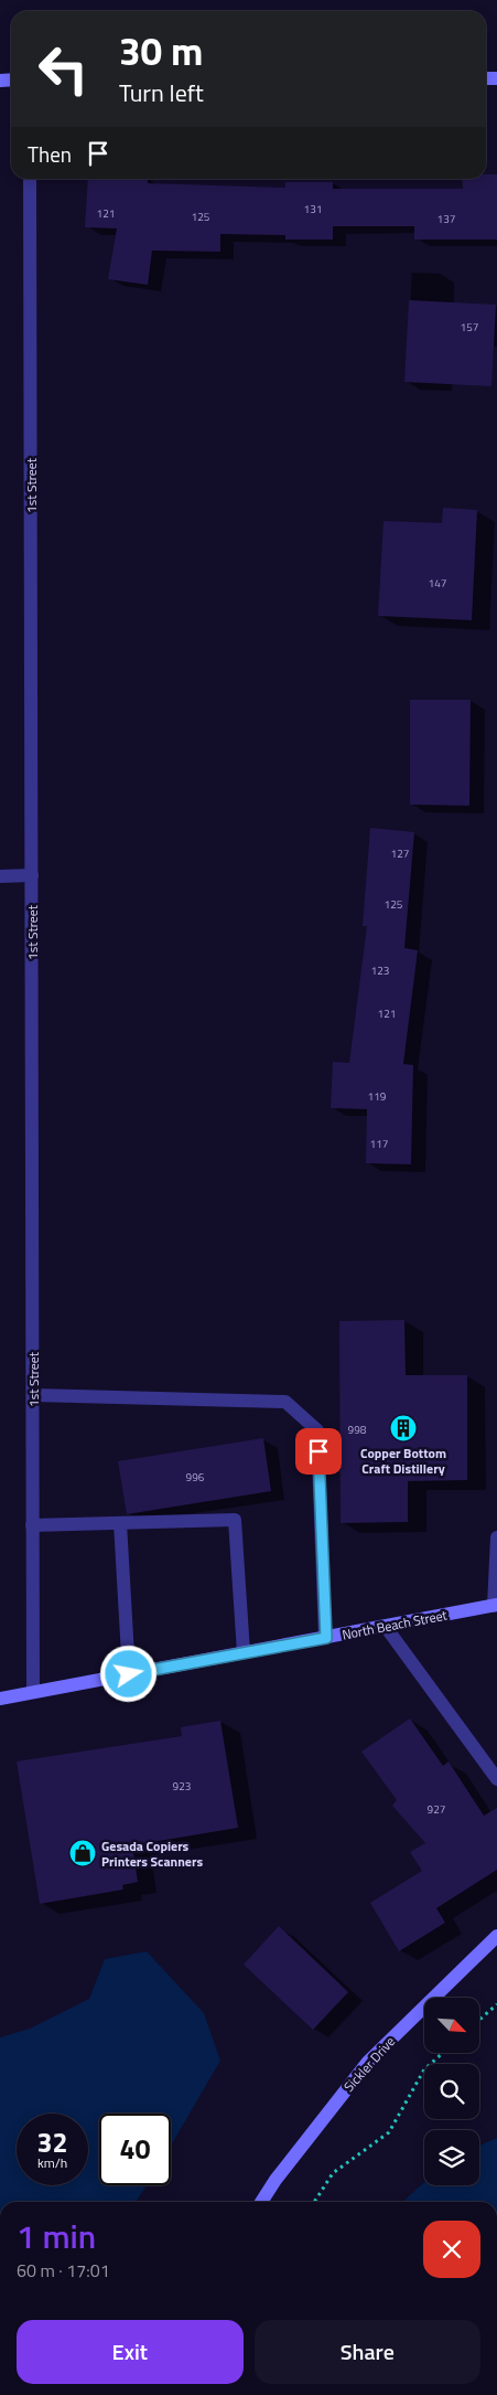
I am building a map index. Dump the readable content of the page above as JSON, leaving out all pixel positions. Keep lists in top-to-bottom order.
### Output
{
  "streets": {
    "street": ["1st Street", "North Beach Street", "Sickler Drive"]
  },
  "crossings": [
    ["1st Street", "North Beach Street"]
  ],
  "places": {
    "building": ["Copper Bottom Craft Distillery"],
    "shop": ["Gesada Copiers Printers Scanners"]
  },
  "house_numbers": [
    "131",
    "121",
    "125",
    "137",
    "157",
    "147",
    "127",
    "125",
    "123",
    "121",
    "119",
    "117",
    "998",
    "996",
    "923",
    "927"
  ],
  "north": "bottom right",
  "page": {
    "turn": ["30 m", "Turn left"],
    "then": "Then",
    "speed": "32 km/h",
    "limit": "40",
    "heading": ["1 min", "60 m · 17:01"],
    "buttons": ["Exit", "Share"]
  }
}
